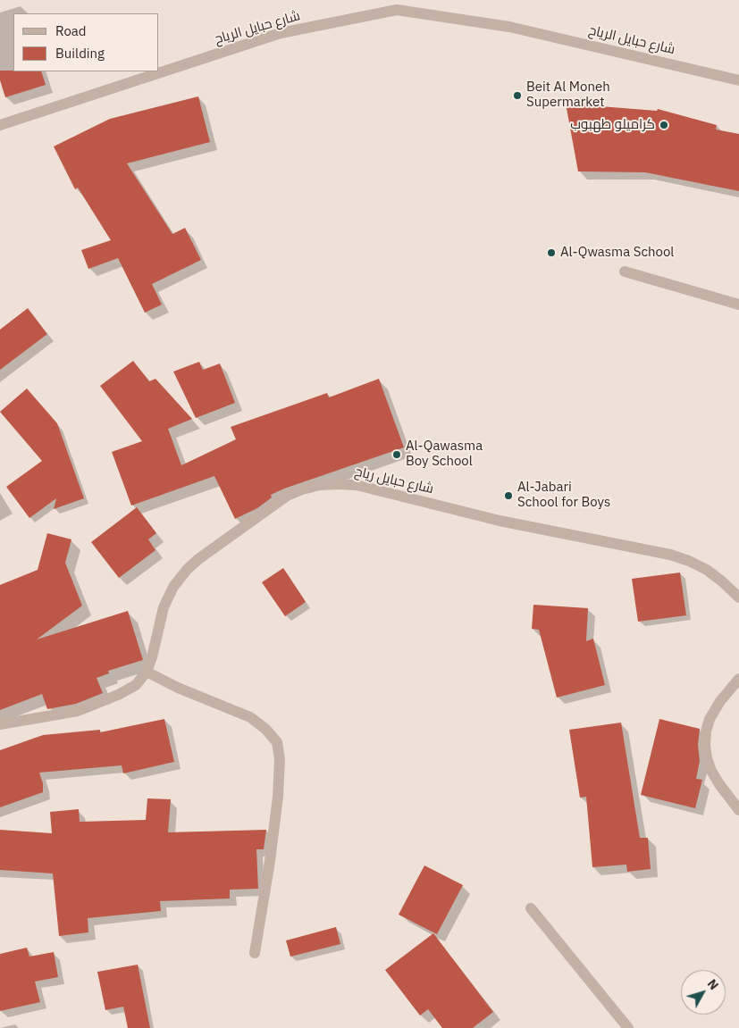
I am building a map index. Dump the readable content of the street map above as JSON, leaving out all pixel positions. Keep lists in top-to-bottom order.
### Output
{
  "streets": {
    "street": ["شارع حبايل الرياح", "شارع حبايل رياح"]
  },
  "places": [
    "Beit Al Moneh Supermarket",
    "كراميلو طهبوب",
    "Al-Qwasma School",
    "Al-Qawasma Boy School",
    "Al-Jabari School for Boys"
  ],
  "legend": ["Road", "Building"],
  "north": "top right"
}
